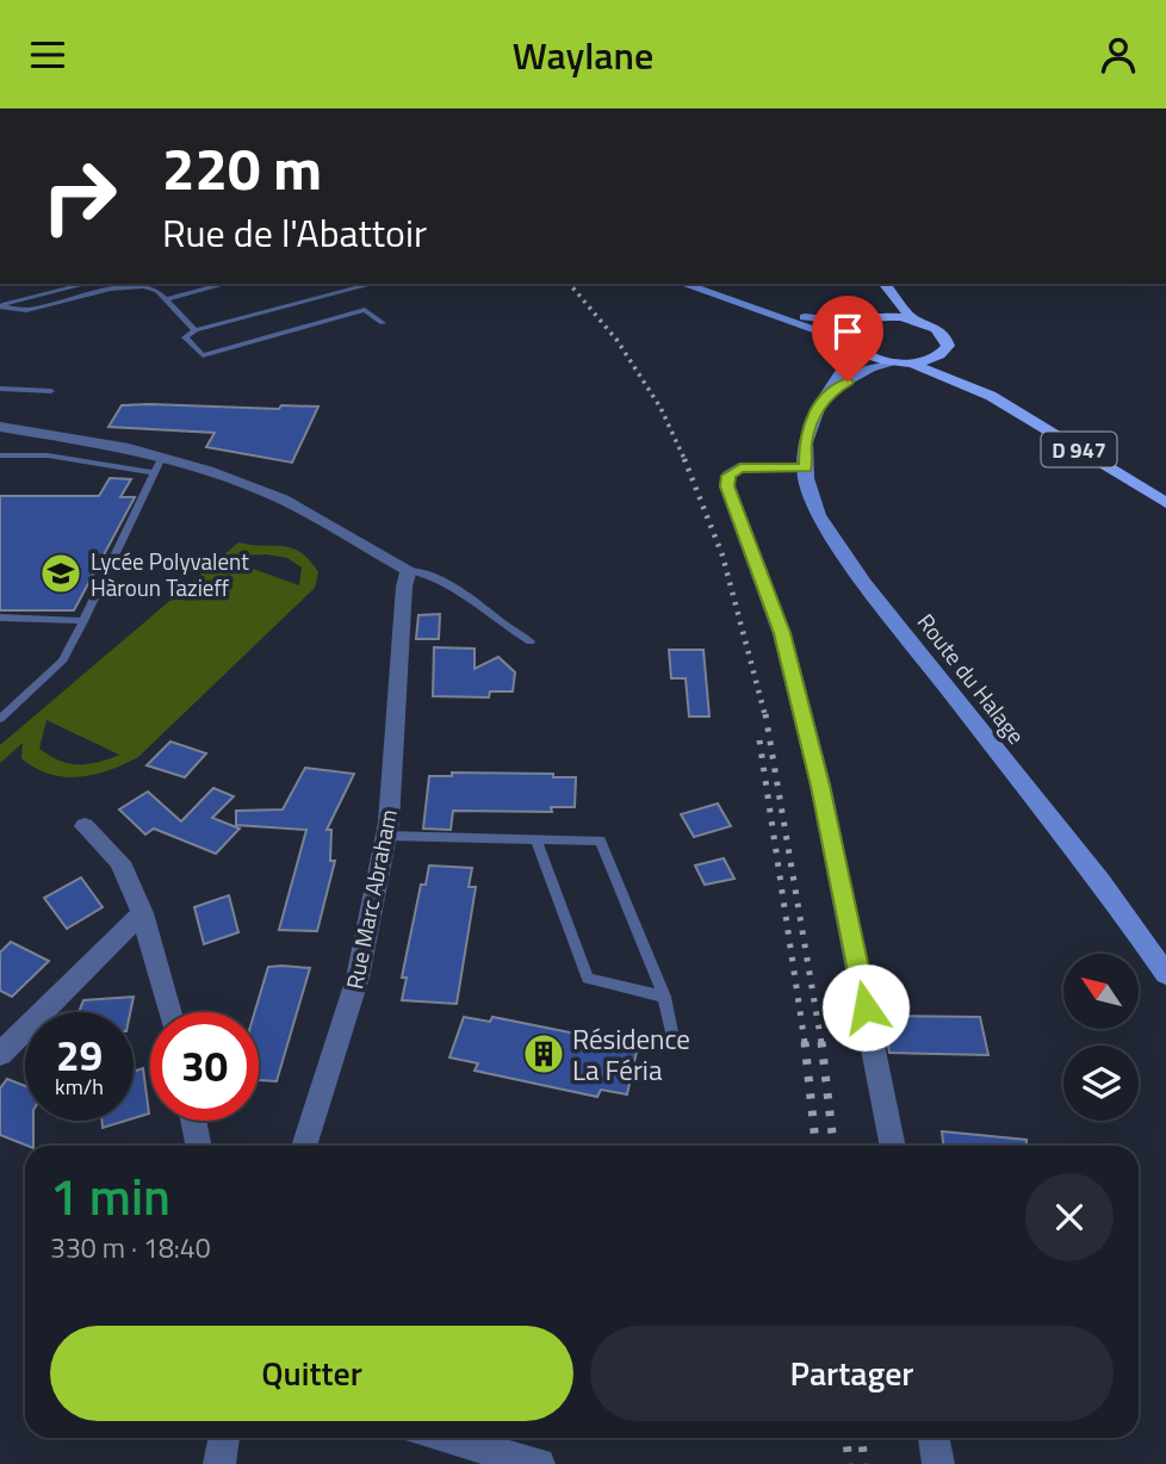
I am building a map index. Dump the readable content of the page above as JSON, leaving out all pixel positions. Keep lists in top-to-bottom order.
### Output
{
  "streets": {
    "main road": ["D 947", "Route du Halage"],
    "street": ["Rue Marc Abraham"]
  },
  "places": {
    "school or university": ["Lycée Polyvalent Hàroun Tazieff"],
    "building": ["Résidence La Féria"]
  },
  "north": "top left",
  "page": {
    "header": "Waylane",
    "turn": ["220 m", "Rue de l'Abattoir"],
    "speed": "29 km/h",
    "limit": "30",
    "heading": ["1 min", "330 m · 18:40"],
    "buttons": ["Quitter", "Partager"]
  }
}
